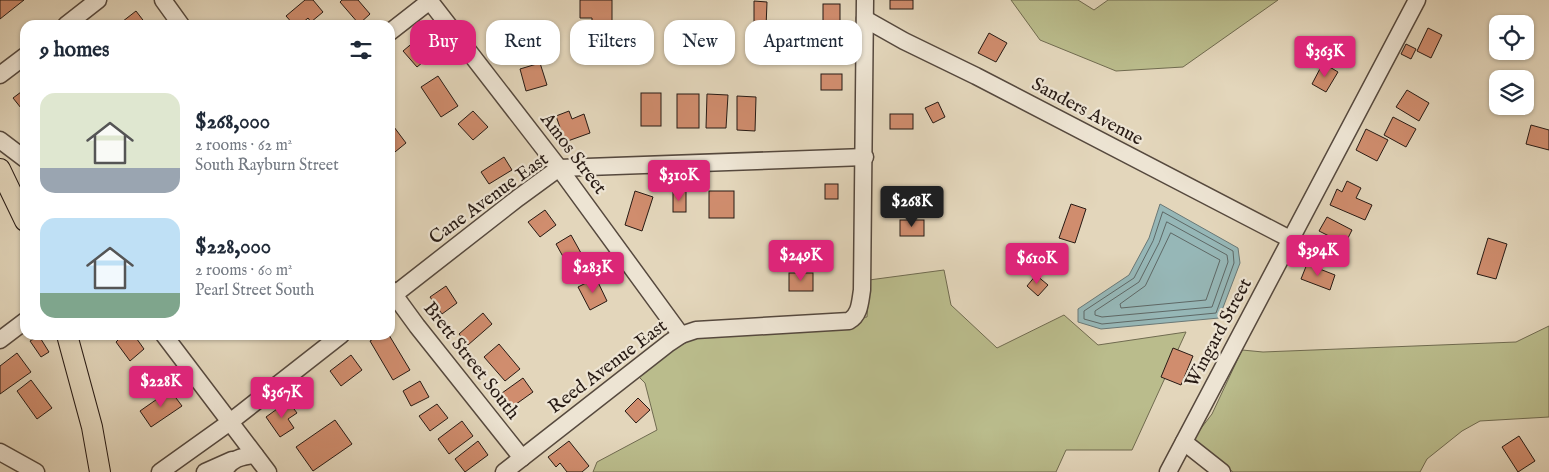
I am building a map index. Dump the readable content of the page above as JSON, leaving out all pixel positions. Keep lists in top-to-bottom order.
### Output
{
  "streets": {
    "street": [
      "Sanders Avenue",
      "Amos Street",
      "Cane Avenue East",
      "Wingard Street",
      "Brett Street South",
      "Reed Avenue East"
    ]
  },
  "crossings": [
    ["Sanders Avenue", "Wingard Street"],
    ["Amos Street", "Cane Avenue East"],
    ["Amos Street", "Reed Avenue East"],
    ["Cane Avenue East", "Reed Avenue East"],
    ["Brett Street South", "Reed Avenue East"]
  ],
  "page": {
    "chip": [
      "Buy",
      "Rent",
      "Filters",
      "New",
      "Apartment"
    ],
    "heading": "9 homes",
    "price": [
      "$363K",
      "$310K",
      "$268K",
      "$394K",
      "$249K",
      "$610K",
      "$283K",
      "$228K",
      "$367K"
    ],
    "list": [
      {
        "name": "$268,000",
        "note": "2 rooms · 62 m² · South Rayburn Street"
      },
      {
        "name": "$228,000",
        "note": "2 rooms · 60 m² · Pearl Street South"
      }
    ]
  }
}
